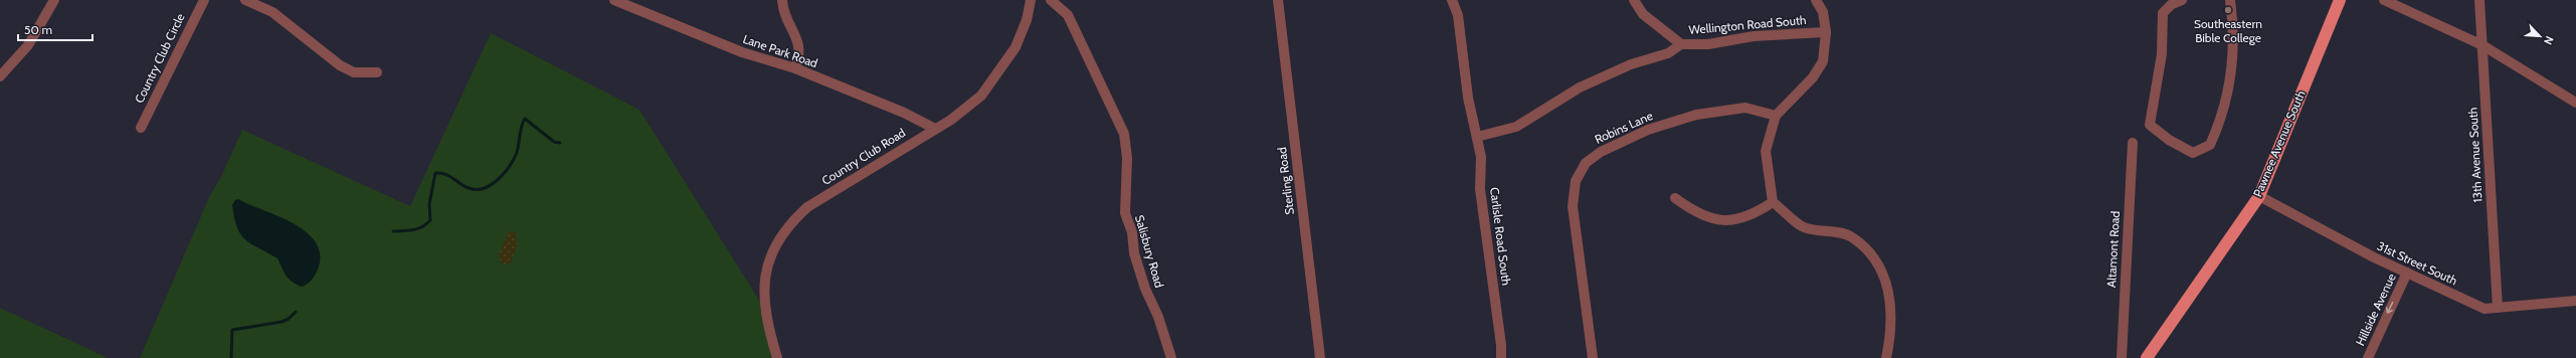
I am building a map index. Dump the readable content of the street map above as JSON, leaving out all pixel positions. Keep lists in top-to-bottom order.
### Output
{
  "streets": {
    "main road": ["Pawnee Avenue South"],
    "street": [
      "Wellington Road South",
      "Lane Park Road",
      "Country Club Circle",
      "Robins Lane",
      "13th Avenue South",
      "Country Club Road",
      "Sterling Road",
      "Carlisle Road South",
      "Altamont Road",
      "Salisbury Road",
      "31st Street South",
      "Hillside Avenue"
    ]
  },
  "crossings": [
    ["Wellington Road South", "Carlisle Road South"],
    ["Lane Park Road", "Country Club Road"],
    ["Pawnee Avenue South", "31st Street South"],
    ["13th Avenue South", "31st Street South"],
    ["31st Street South", "Hillside Avenue"]
  ],
  "one_way": ["Hillside Avenue"],
  "places": ["Southeastern Bible College"],
  "scale_bar": "50 m",
  "north": "bottom right"
}
